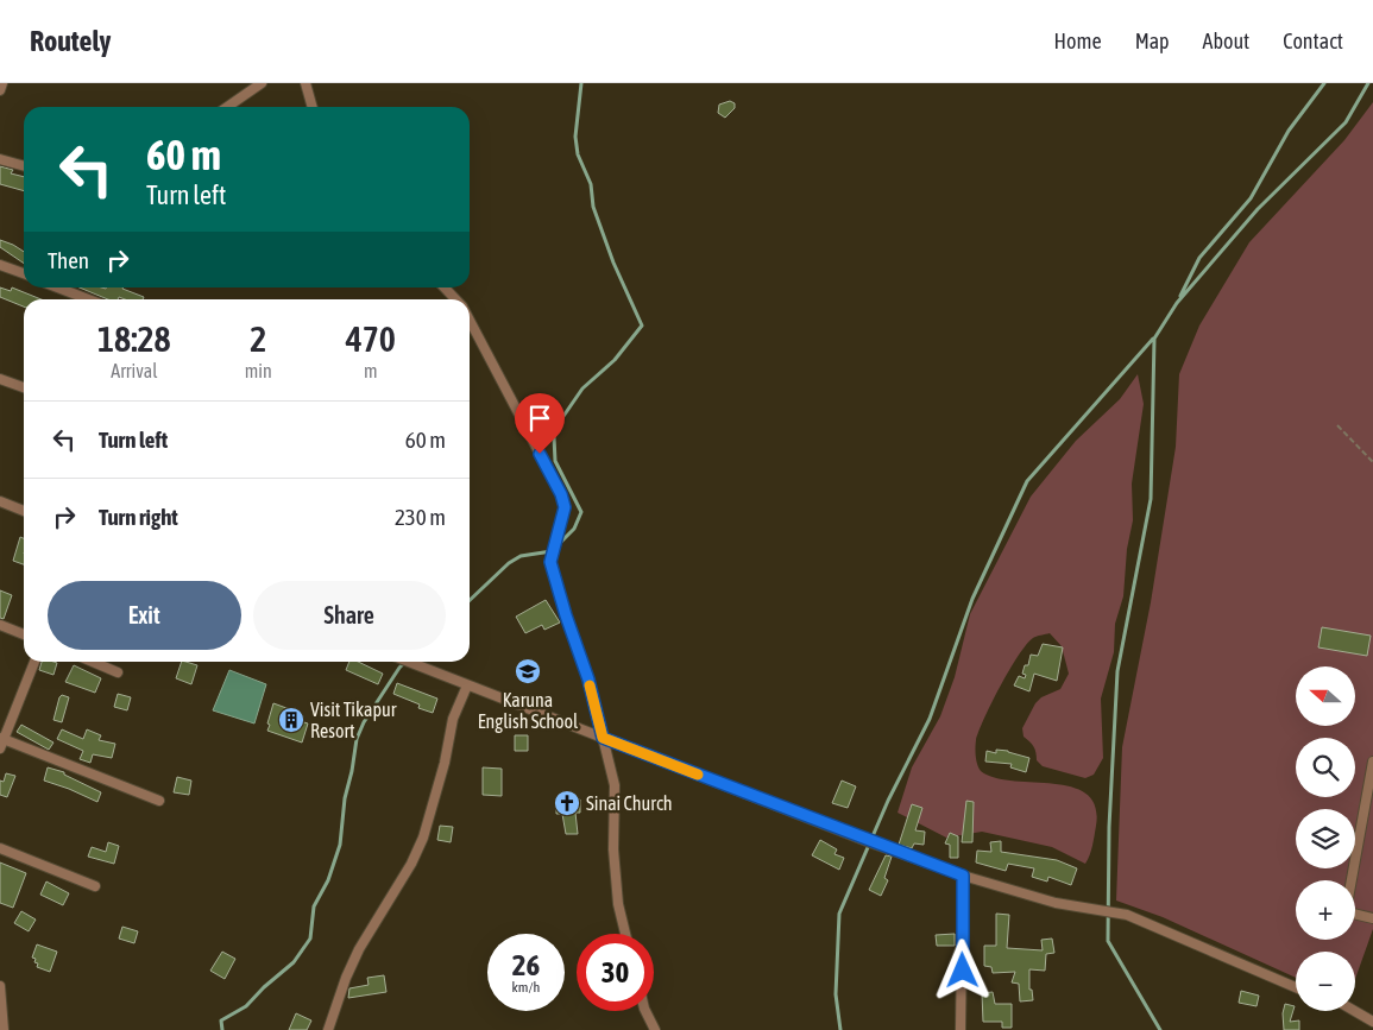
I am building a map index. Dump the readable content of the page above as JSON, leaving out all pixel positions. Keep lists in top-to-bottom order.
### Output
{
  "places": {
    "school or university": ["Karuna English School"],
    "building": ["Visit Tikapur Resort"],
    "church": ["Sinai Church"]
  },
  "north": "left",
  "page": {
    "header": "Routely",
    "nav": [
      "Home",
      "Map",
      "About",
      "Contact"
    ],
    "turn": ["60 m", "Turn left"],
    "then": "Then",
    "eta": [
      "18:28",
      "Arrival",
      "2",
      "min",
      "470",
      "m"
    ],
    "list": [
      {
        "name": "Turn left",
        "value": "60 m"
      },
      {
        "name": "Turn right",
        "value": "230 m"
      }
    ],
    "buttons": ["Exit", "Share"],
    "map_buttons": ["+", "−"],
    "speed": "26 km/h",
    "limit": "30"
  }
}
